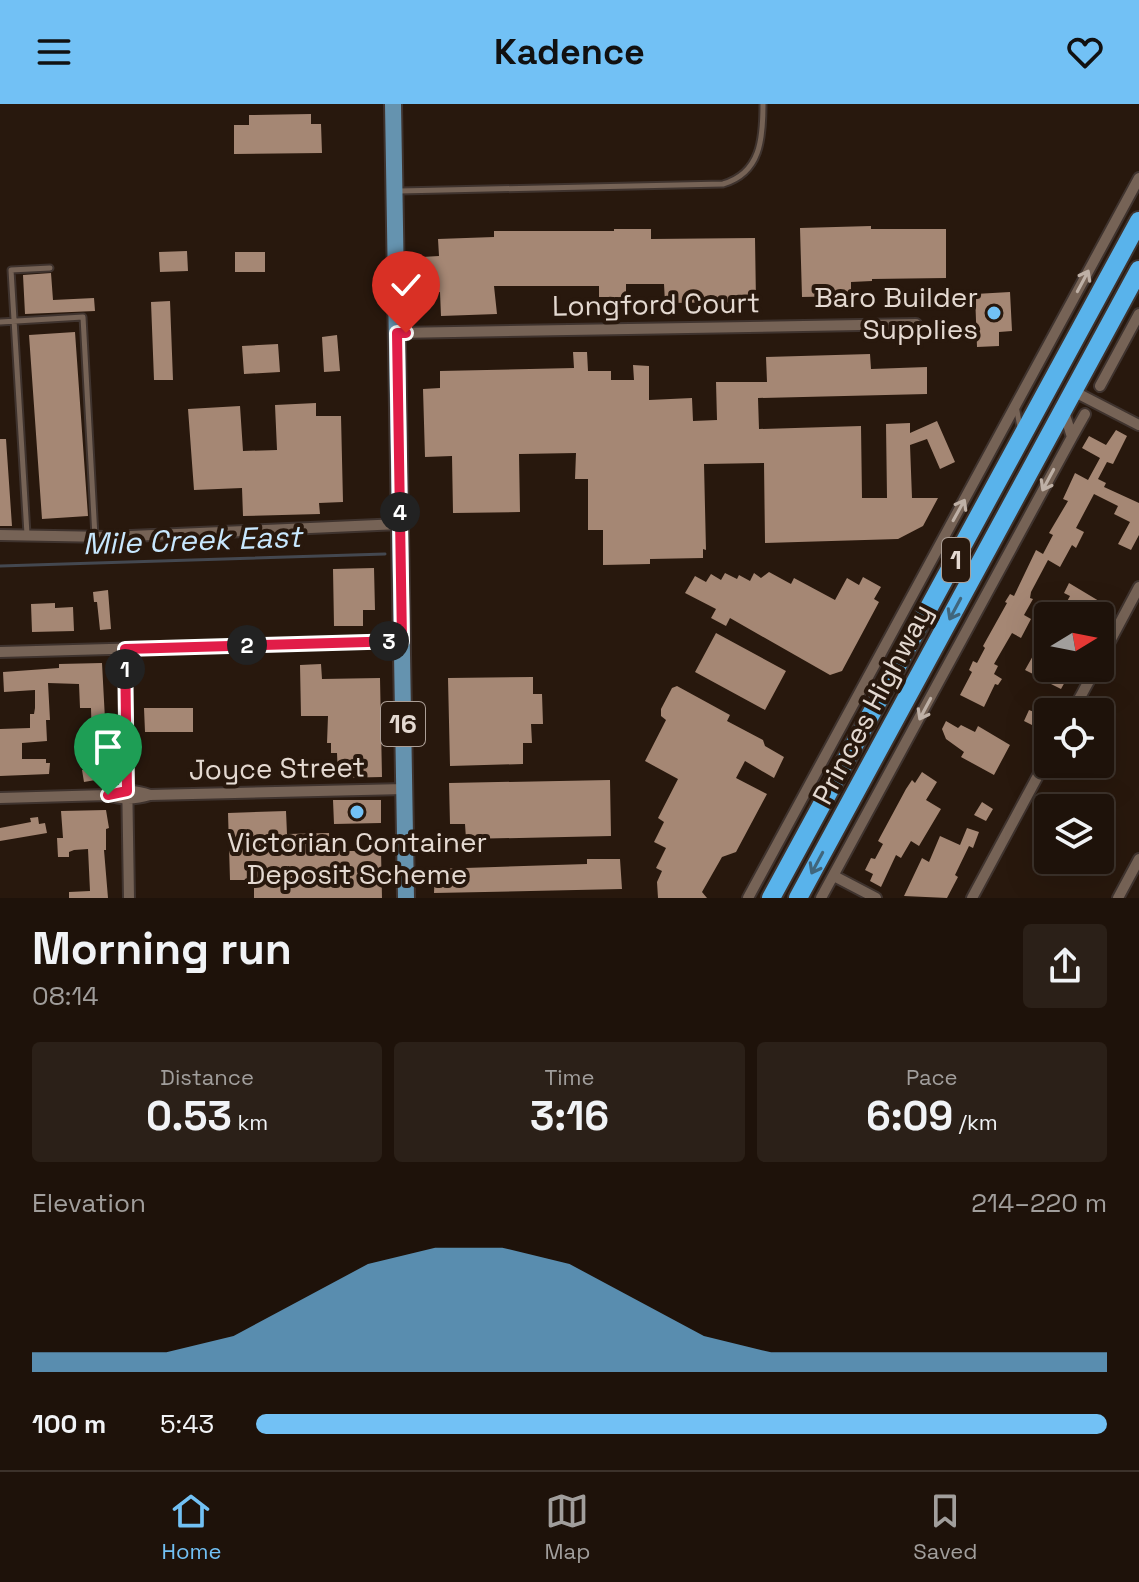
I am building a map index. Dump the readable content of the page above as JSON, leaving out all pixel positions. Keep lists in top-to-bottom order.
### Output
{
  "streets": {
    "highway": ["1", "Princes Highway"],
    "main road": ["16"],
    "street": ["Longford Court", "Joyce Street"]
  },
  "crossings": [
    ["Longford Court", "16"],
    ["16", "Joyce Street"]
  ],
  "water": ["Mile Creek East"],
  "places": ["Baro Builder Supplies", "Victorian Container Deposit Scheme"],
  "north": "right",
  "page": {
    "header": "Kadence",
    "pins": [
      "4",
      "3",
      "2",
      "1"
    ],
    "heading": ["Morning run", "08:14"],
    "stats": [
      ["Distance", "0.53 km"],
      ["Time", "3:16"],
      ["Pace", "6:09 /km"]
    ],
    "chart": ["Elevation", "214–220 m"],
    "list": [
      {
        "name": "100 m",
        "note": "5:43"
      }
    ],
    "tabs": ["Home", "Map", "Saved"]
  }
}
